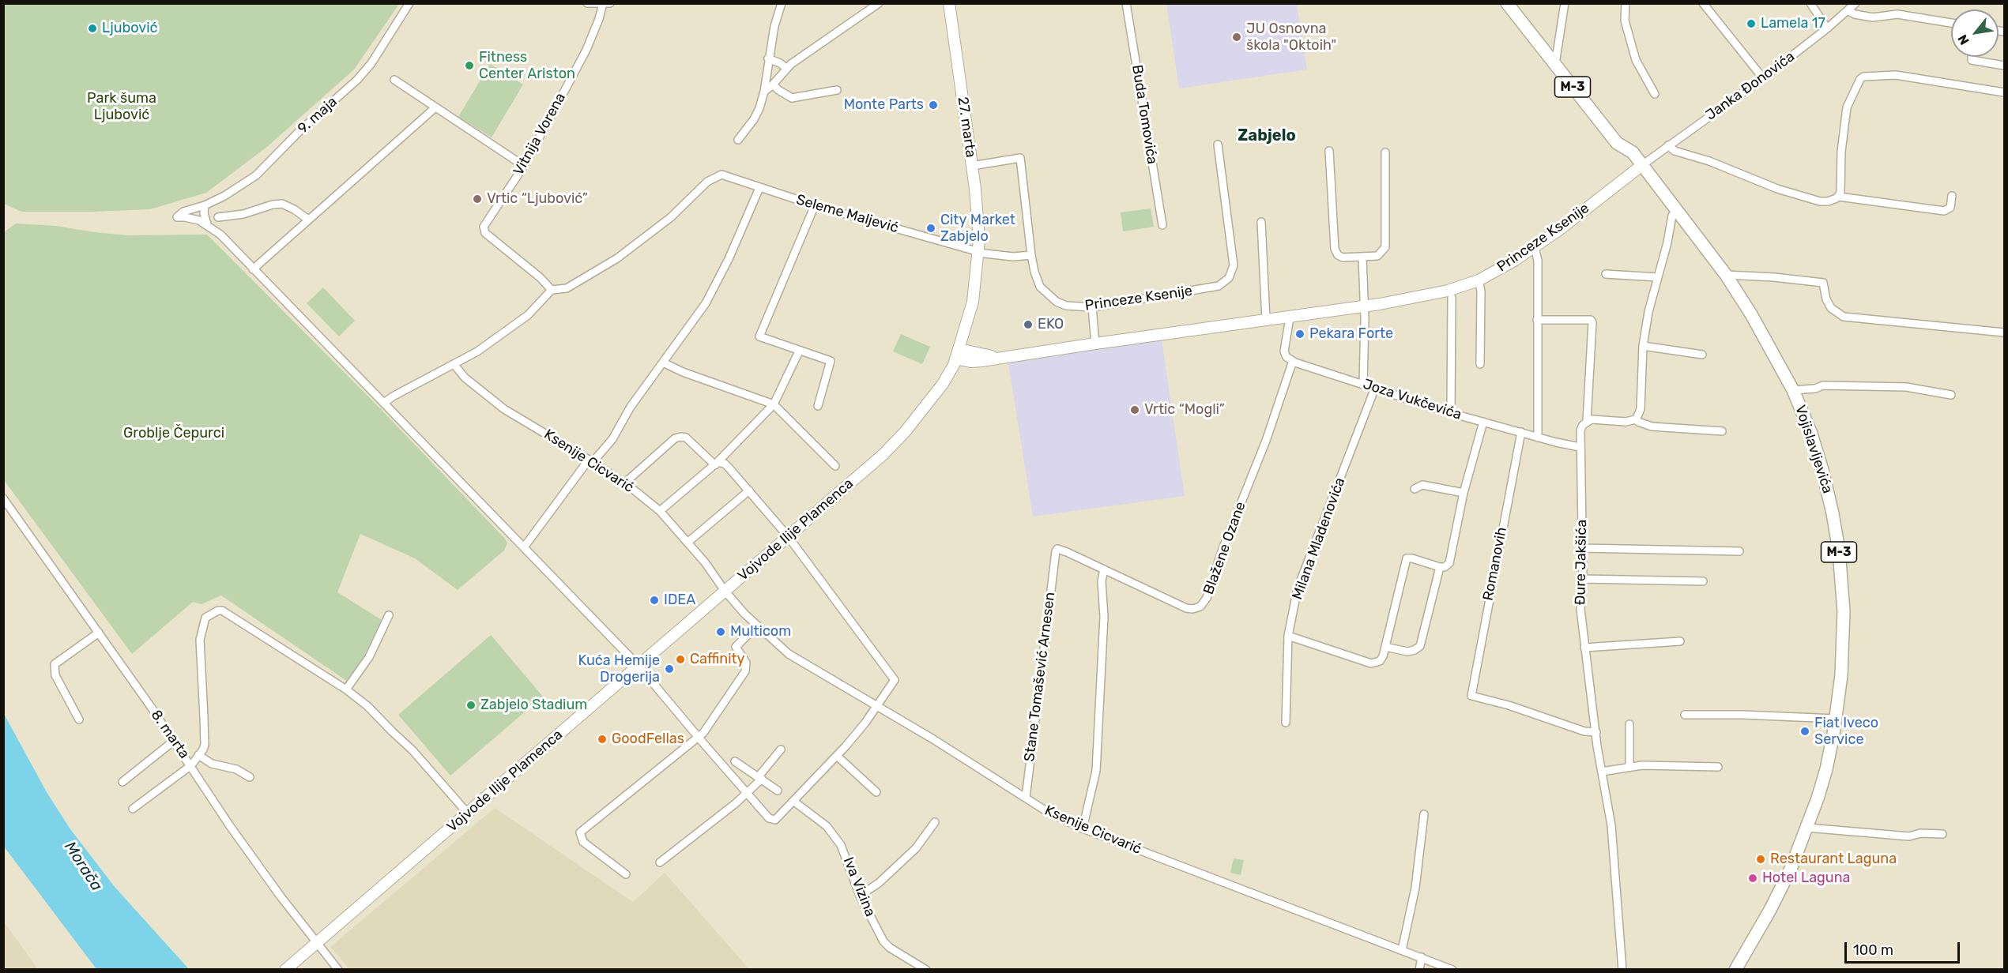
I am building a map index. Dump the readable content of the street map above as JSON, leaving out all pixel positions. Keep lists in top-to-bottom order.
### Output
{
  "streets": {
    "main road": ["M-3", "Vojislavljevića"],
    "street": [
      "Janka Đonovića",
      "Buda Tomovića",
      "9. maja",
      "27. marta",
      "Vitnija Vorena",
      "Seleme Maljević",
      "Princeze Ksenije",
      "Joza Vukčevića",
      "Ksenije Cicvarić",
      "Vojvode Ilije Plamenca",
      "Milana Mladenovića",
      "Blažene Ozane",
      "Đure Jakšića",
      "Romanovih",
      "Stane Tomašević Arnesen",
      "8. marta",
      "Iva Vizina"
    ]
  },
  "crossings": [
    ["Janka Đonovića", "Princeze Ksenije"],
    ["Janka Đonovića", "Vojislavljevića"],
    ["27. marta", "Seleme Maljević"],
    ["27. marta", "Princeze Ksenije"],
    ["27. marta", "Vojvode Ilije Plamenca"],
    ["Vitnija Vorena", "Seleme Maljević"],
    ["Princeze Ksenije", "Vojislavljevića"],
    ["Princeze Ksenije", "Vojvode Ilije Plamenca"],
    ["Joza Vukčevića", "Milana Mladenovića"],
    ["Joza Vukčevića", "Blažene Ozane"],
    ["Joza Vukčevića", "Đure Jakšića"],
    ["Joza Vukčevića", "Romanovih"],
    ["Ksenije Cicvarić", "Vojvode Ilije Plamenca"],
    ["Ksenije Cicvarić", "Stane Tomašević Arnesen"],
    ["Vojvode Ilije Plamenca", "8. marta"],
    ["Blažene Ozane", "Stane Tomašević Arnesen"],
    ["Đure Jakšića", "Romanovih"]
  ],
  "districts": ["Zabjelo"],
  "water": ["Morača"],
  "parks": ["Park šuma Ljubović", "Groblje Čepurci"],
  "places": [
    "Lamela 17",
    "Ljubović",
    "JU Osnovna škola \"Oktoih\"",
    "Fitness Center Ariston",
    "Monte Parts",
    "Vrtic “Ljubović”",
    "City Market Zabjelo",
    "EKO",
    "Pekara Forte",
    "Vrtic “Mogli”",
    "IDEA",
    "Multicom",
    "Caffinity",
    "Kuća Hemije Drogerija",
    "Zabjelo Stadium",
    "Fiat Iveco Service",
    "GoodFellas",
    "Restaurant Laguna",
    "Hotel Laguna"
  ],
  "scale_bar": "100 m",
  "north": "bottom left"
}
